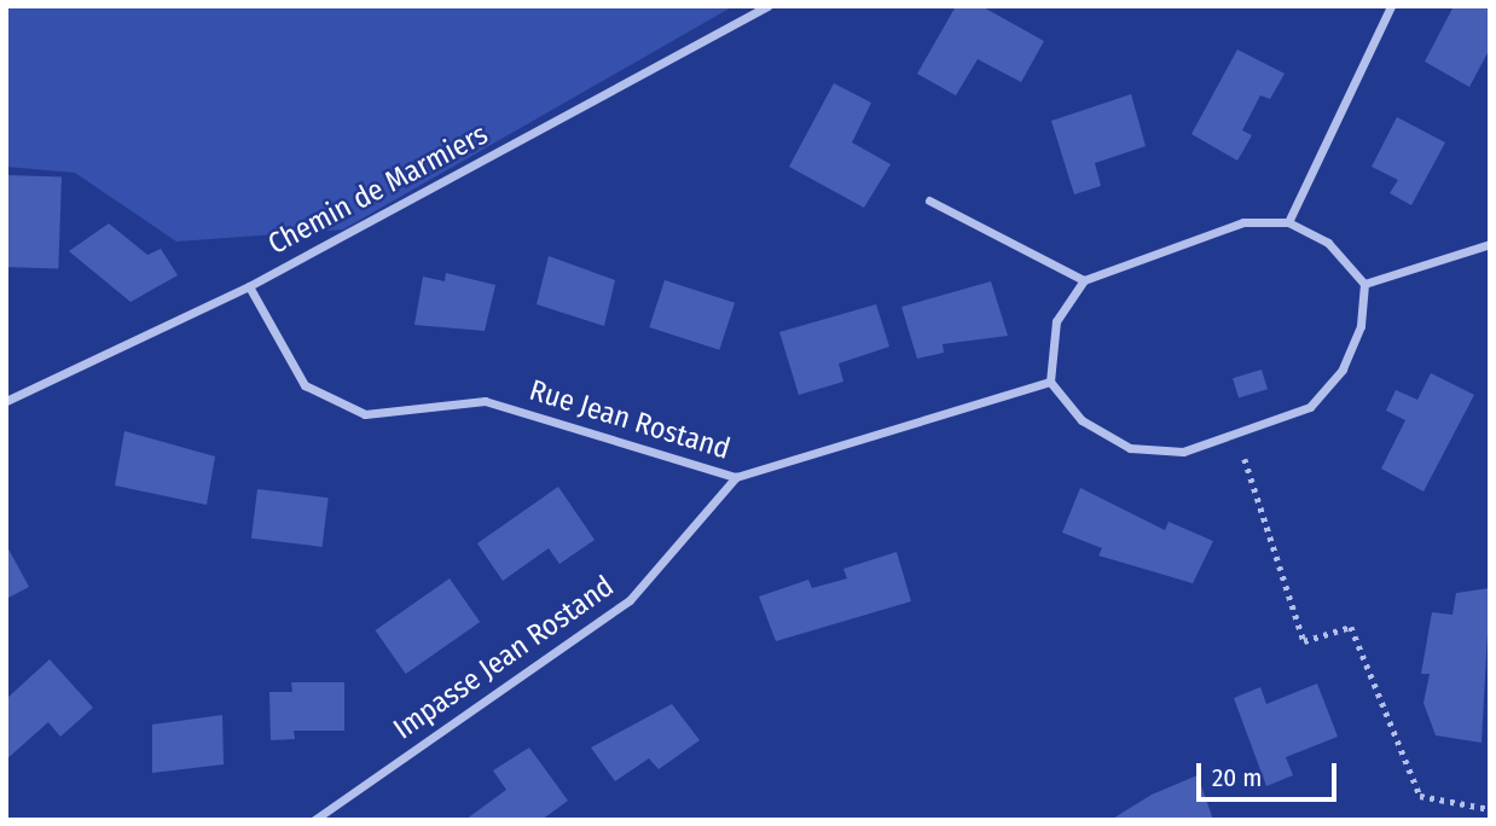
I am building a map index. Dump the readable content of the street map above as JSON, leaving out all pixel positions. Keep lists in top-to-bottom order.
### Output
{
  "streets": {
    "street": ["Chemin de Marmiers", "Rue Jean Rostand", "Impasse Jean Rostand"]
  },
  "crossings": [
    ["Chemin de Marmiers", "Rue Jean Rostand"],
    ["Rue Jean Rostand", "Impasse Jean Rostand"]
  ],
  "scale_bar": "20 m"
}
